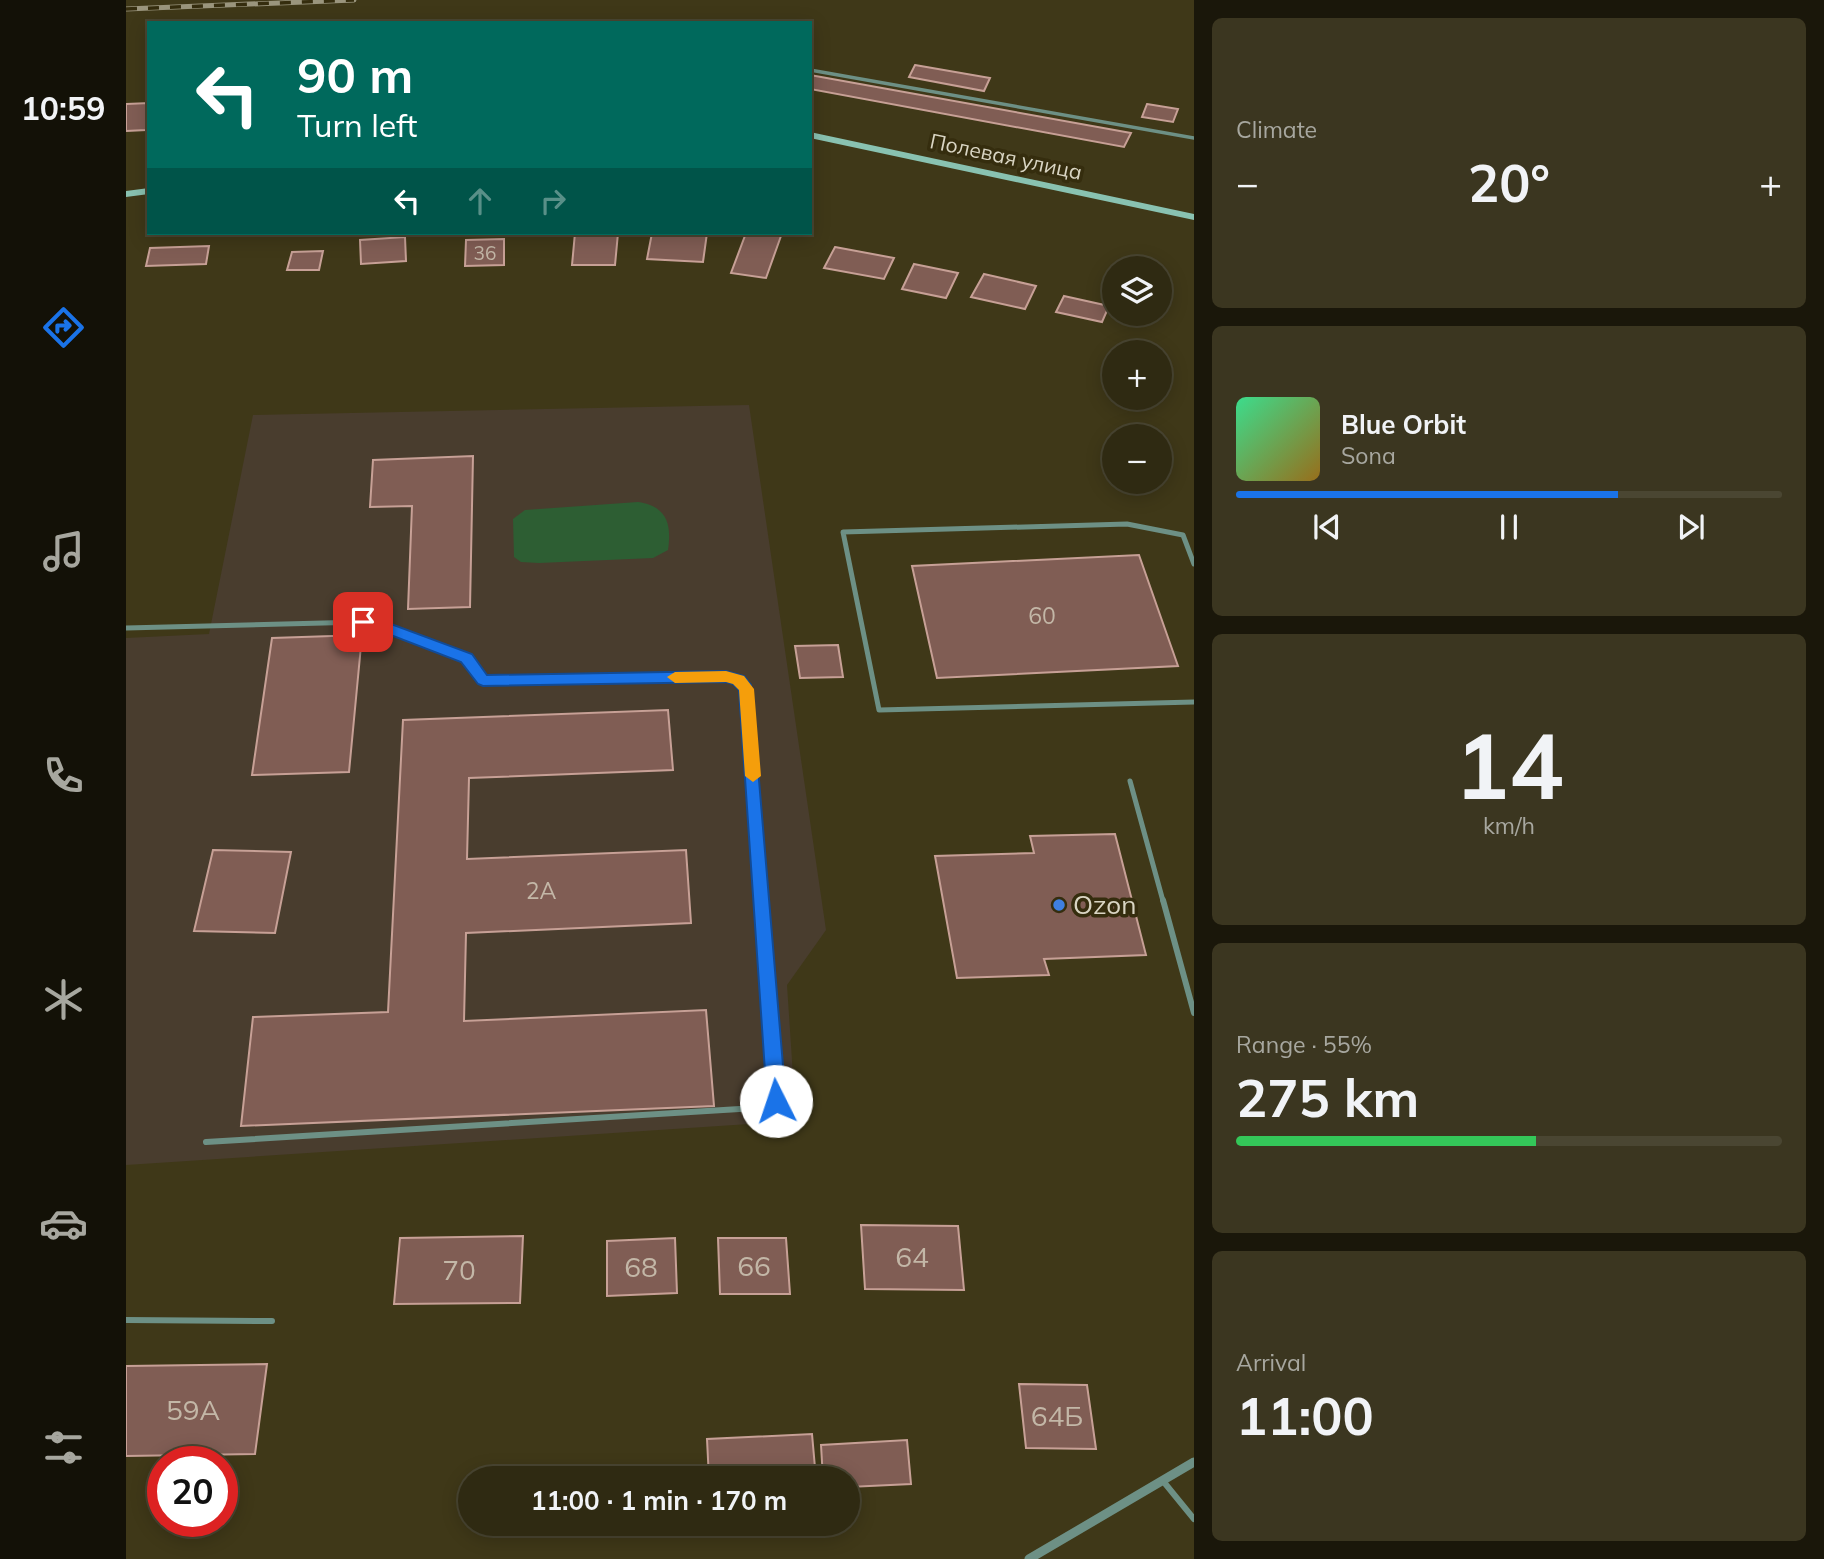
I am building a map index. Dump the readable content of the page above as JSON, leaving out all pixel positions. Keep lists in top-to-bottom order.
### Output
{
  "streets": {
    "street": ["Полевая улица"]
  },
  "places": ["Ozon"],
  "house_numbers": [
    "36",
    "60",
    "2А",
    "64",
    "66",
    "68",
    "70",
    "59А",
    "64Б"
  ],
  "page": {
    "tabs": "10:59",
    "tile": [
      "Climate",
      ["14", "km/h"],
      ["Range · 55%", "275 km"],
      ["Arrival", "11:00"]
    ],
    "turn": ["90 m", "Turn left"],
    "heat": ["−", "20°", "+"],
    "map_buttons": ["+", "−"],
    "song": ["Blue Orbit", "Sona"],
    "limit": "20",
    "trip": "11:00 · 1 min · 170 m"
  }
}
